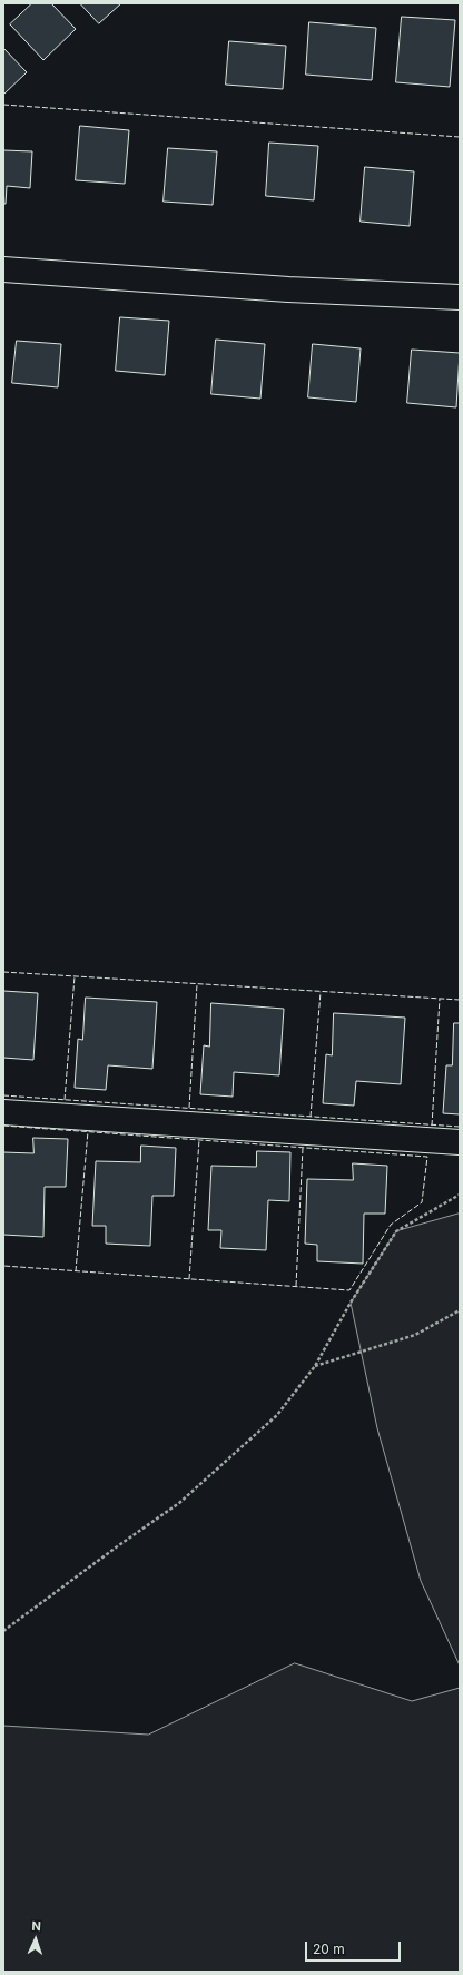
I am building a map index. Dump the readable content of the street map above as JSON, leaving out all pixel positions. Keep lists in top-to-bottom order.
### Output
{
  "scale_bar": "20 m",
  "north": "top"
}
